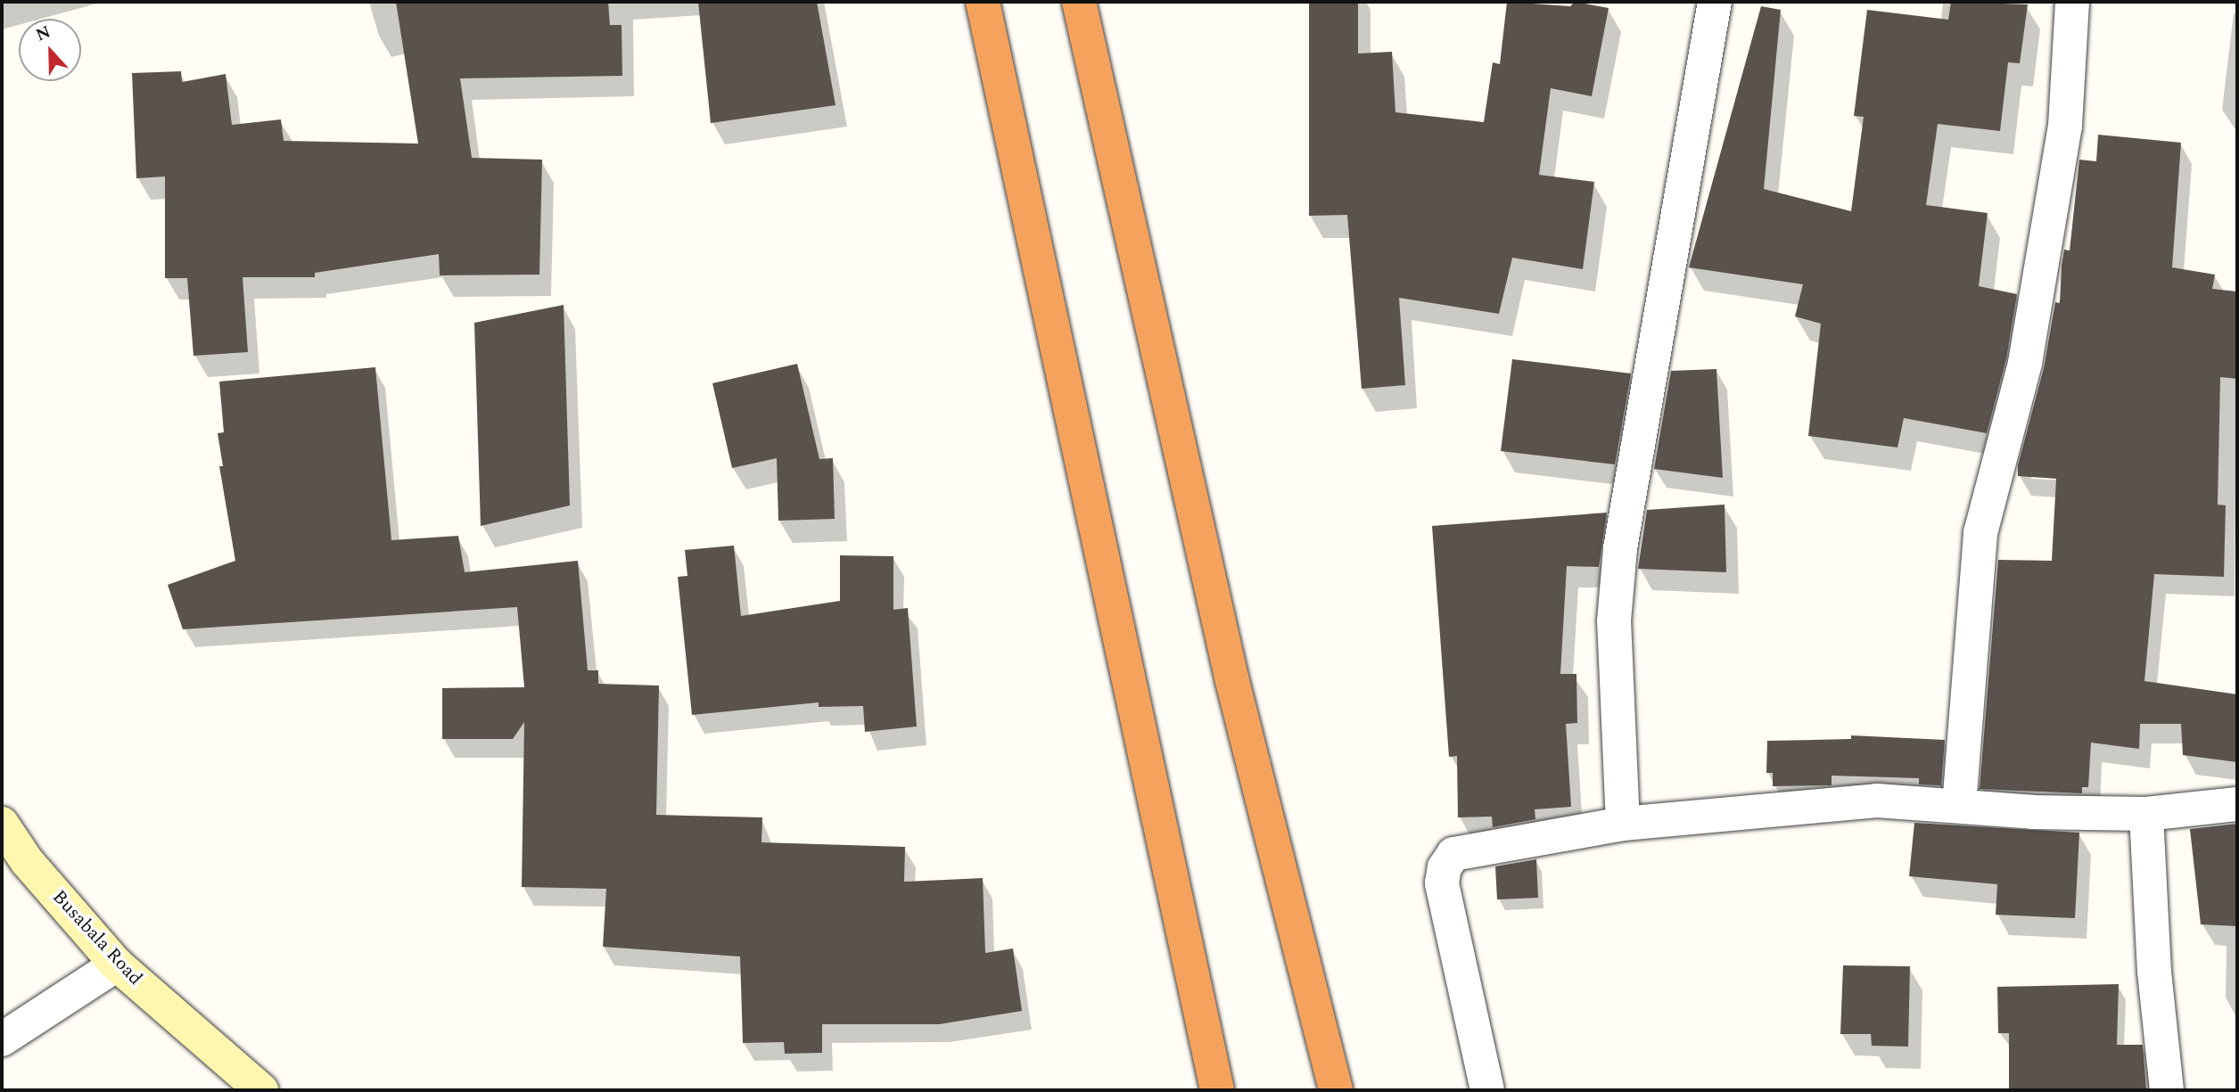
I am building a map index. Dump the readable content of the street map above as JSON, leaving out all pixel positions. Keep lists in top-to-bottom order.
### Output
{
  "streets": {
    "street": ["Busabala Road"]
  },
  "north": "top"
}
